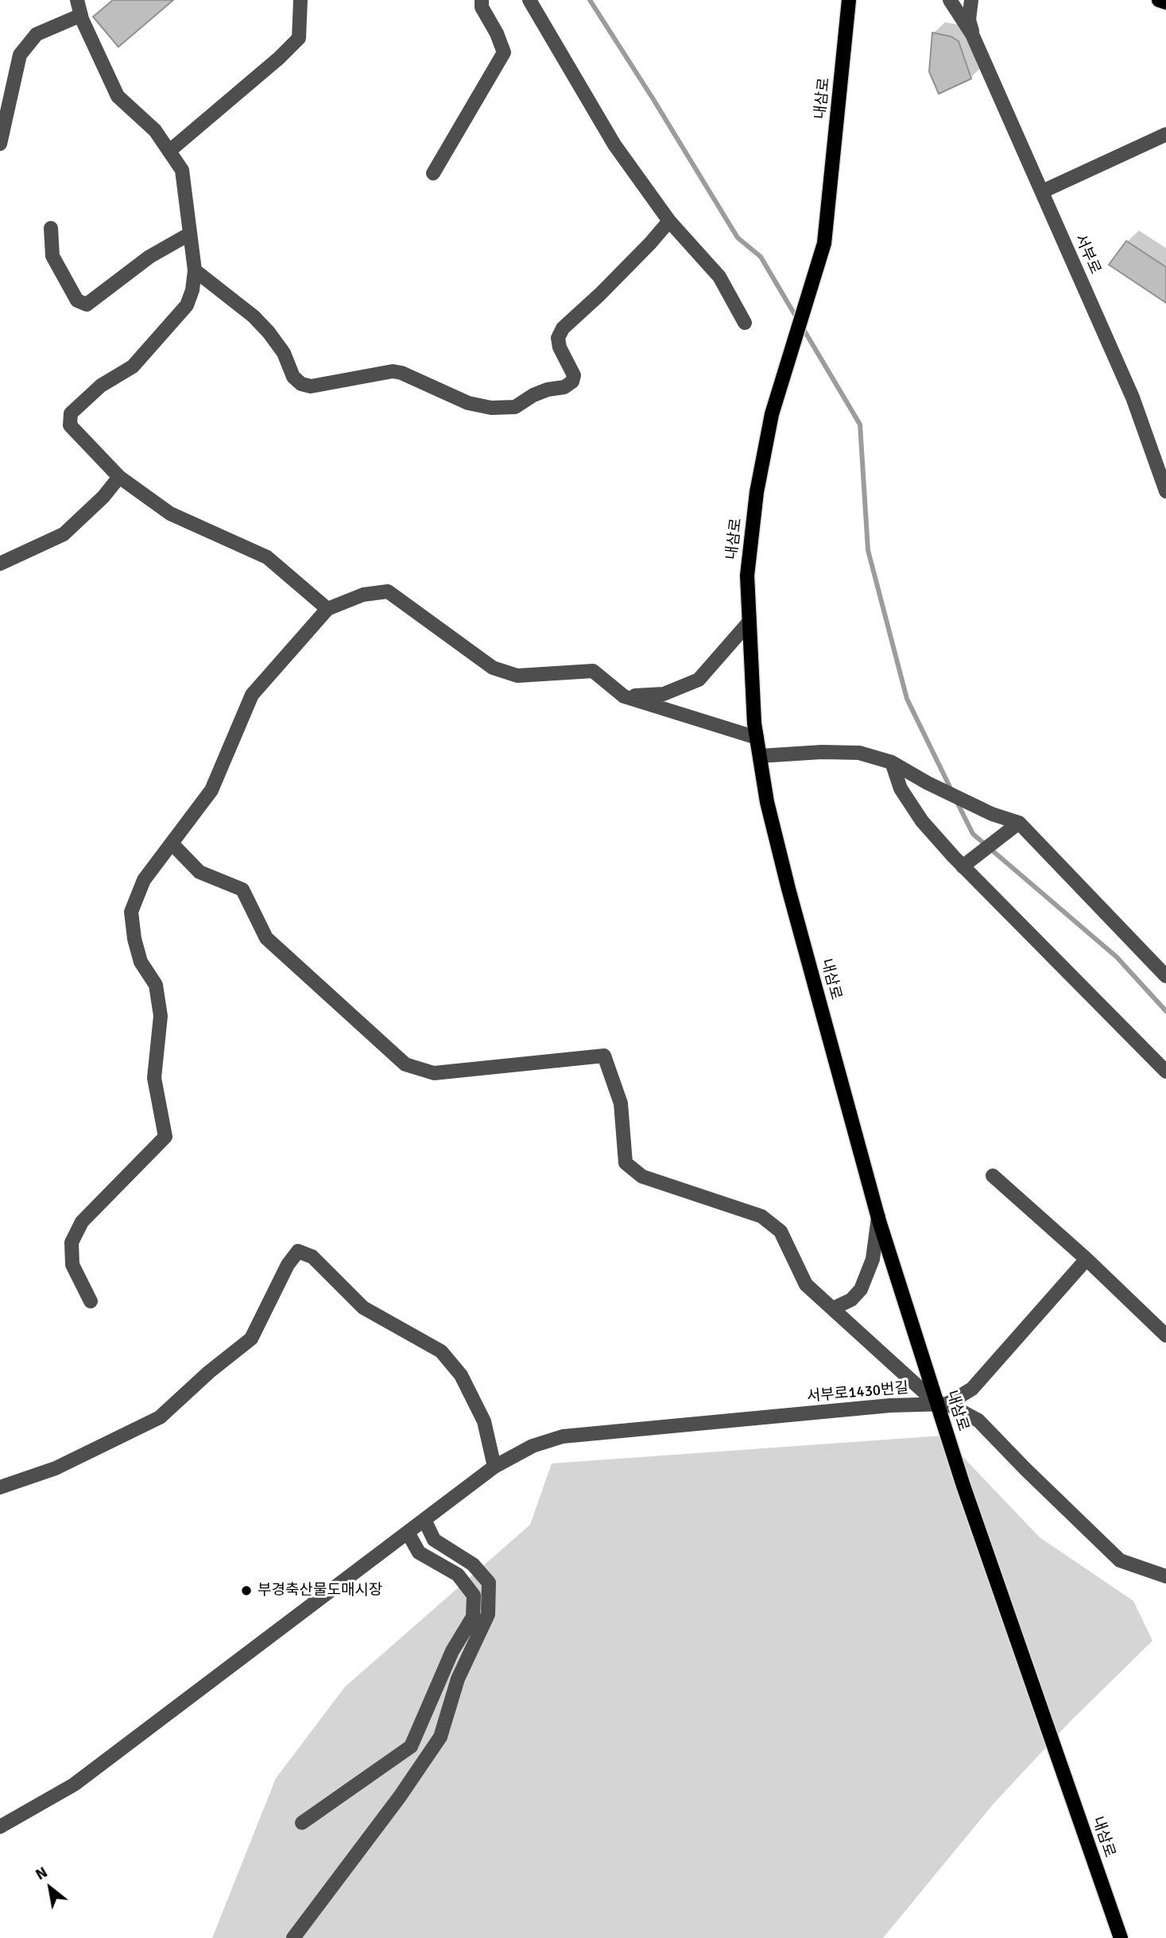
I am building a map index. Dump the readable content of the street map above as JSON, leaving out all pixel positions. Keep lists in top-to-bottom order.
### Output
{
  "streets": {
    "main road": ["내삼로"],
    "street": ["서부로", "서부로1430번길"]
  },
  "crossings": [
    ["내삼로", "서부로1430번길"]
  ],
  "places": ["부경축산물도매시장"],
  "north": "top left"
}
